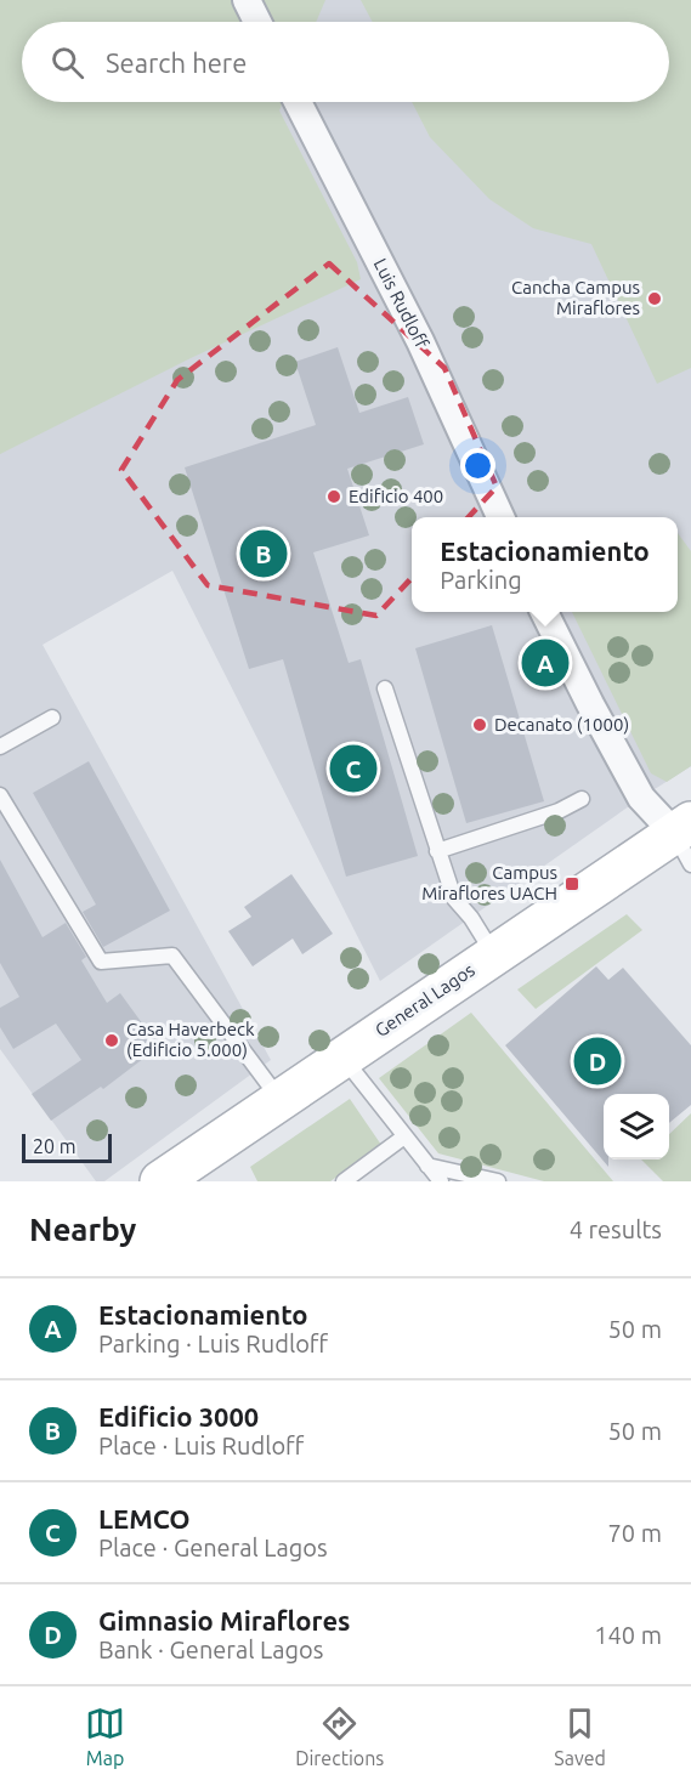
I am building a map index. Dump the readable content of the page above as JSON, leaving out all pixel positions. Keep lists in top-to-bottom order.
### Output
{
  "streets": {
    "main road": ["General Lagos"],
    "street": ["Luis Rudloff"]
  },
  "places": {
    "other": [
      "Cancha Campus Miraflores",
      "Edificio 400",
      "Decanato (1000)",
      "Casa Haverbeck (Edificio 5.000)"
    ],
    "transit": ["Campus Miraflores UACH"]
  },
  "scale_bar": "20 m",
  "page": {
    "search": "Search here",
    "popup": ["Estacionamiento", "Parking"],
    "pins": [
      "B",
      "A",
      "C",
      "D"
    ],
    "scale": "20 m",
    "heading": ["Nearby", "4 results"],
    "list": [
      {
        "mark": "A",
        "name": "Estacionamiento",
        "note": "Parking · Luis Rudloff",
        "value": "50 m"
      },
      {
        "mark": "B",
        "name": "Edificio 3000",
        "note": "Place · Luis Rudloff",
        "value": "50 m"
      },
      {
        "mark": "C",
        "name": "LEMCO",
        "note": "Place · General Lagos",
        "value": "70 m"
      },
      {
        "mark": "D",
        "name": "Gimnasio Miraflores",
        "note": "Bank · General Lagos",
        "value": "140 m"
      }
    ],
    "nav": ["Map", "Directions", "Saved"]
  }
}
